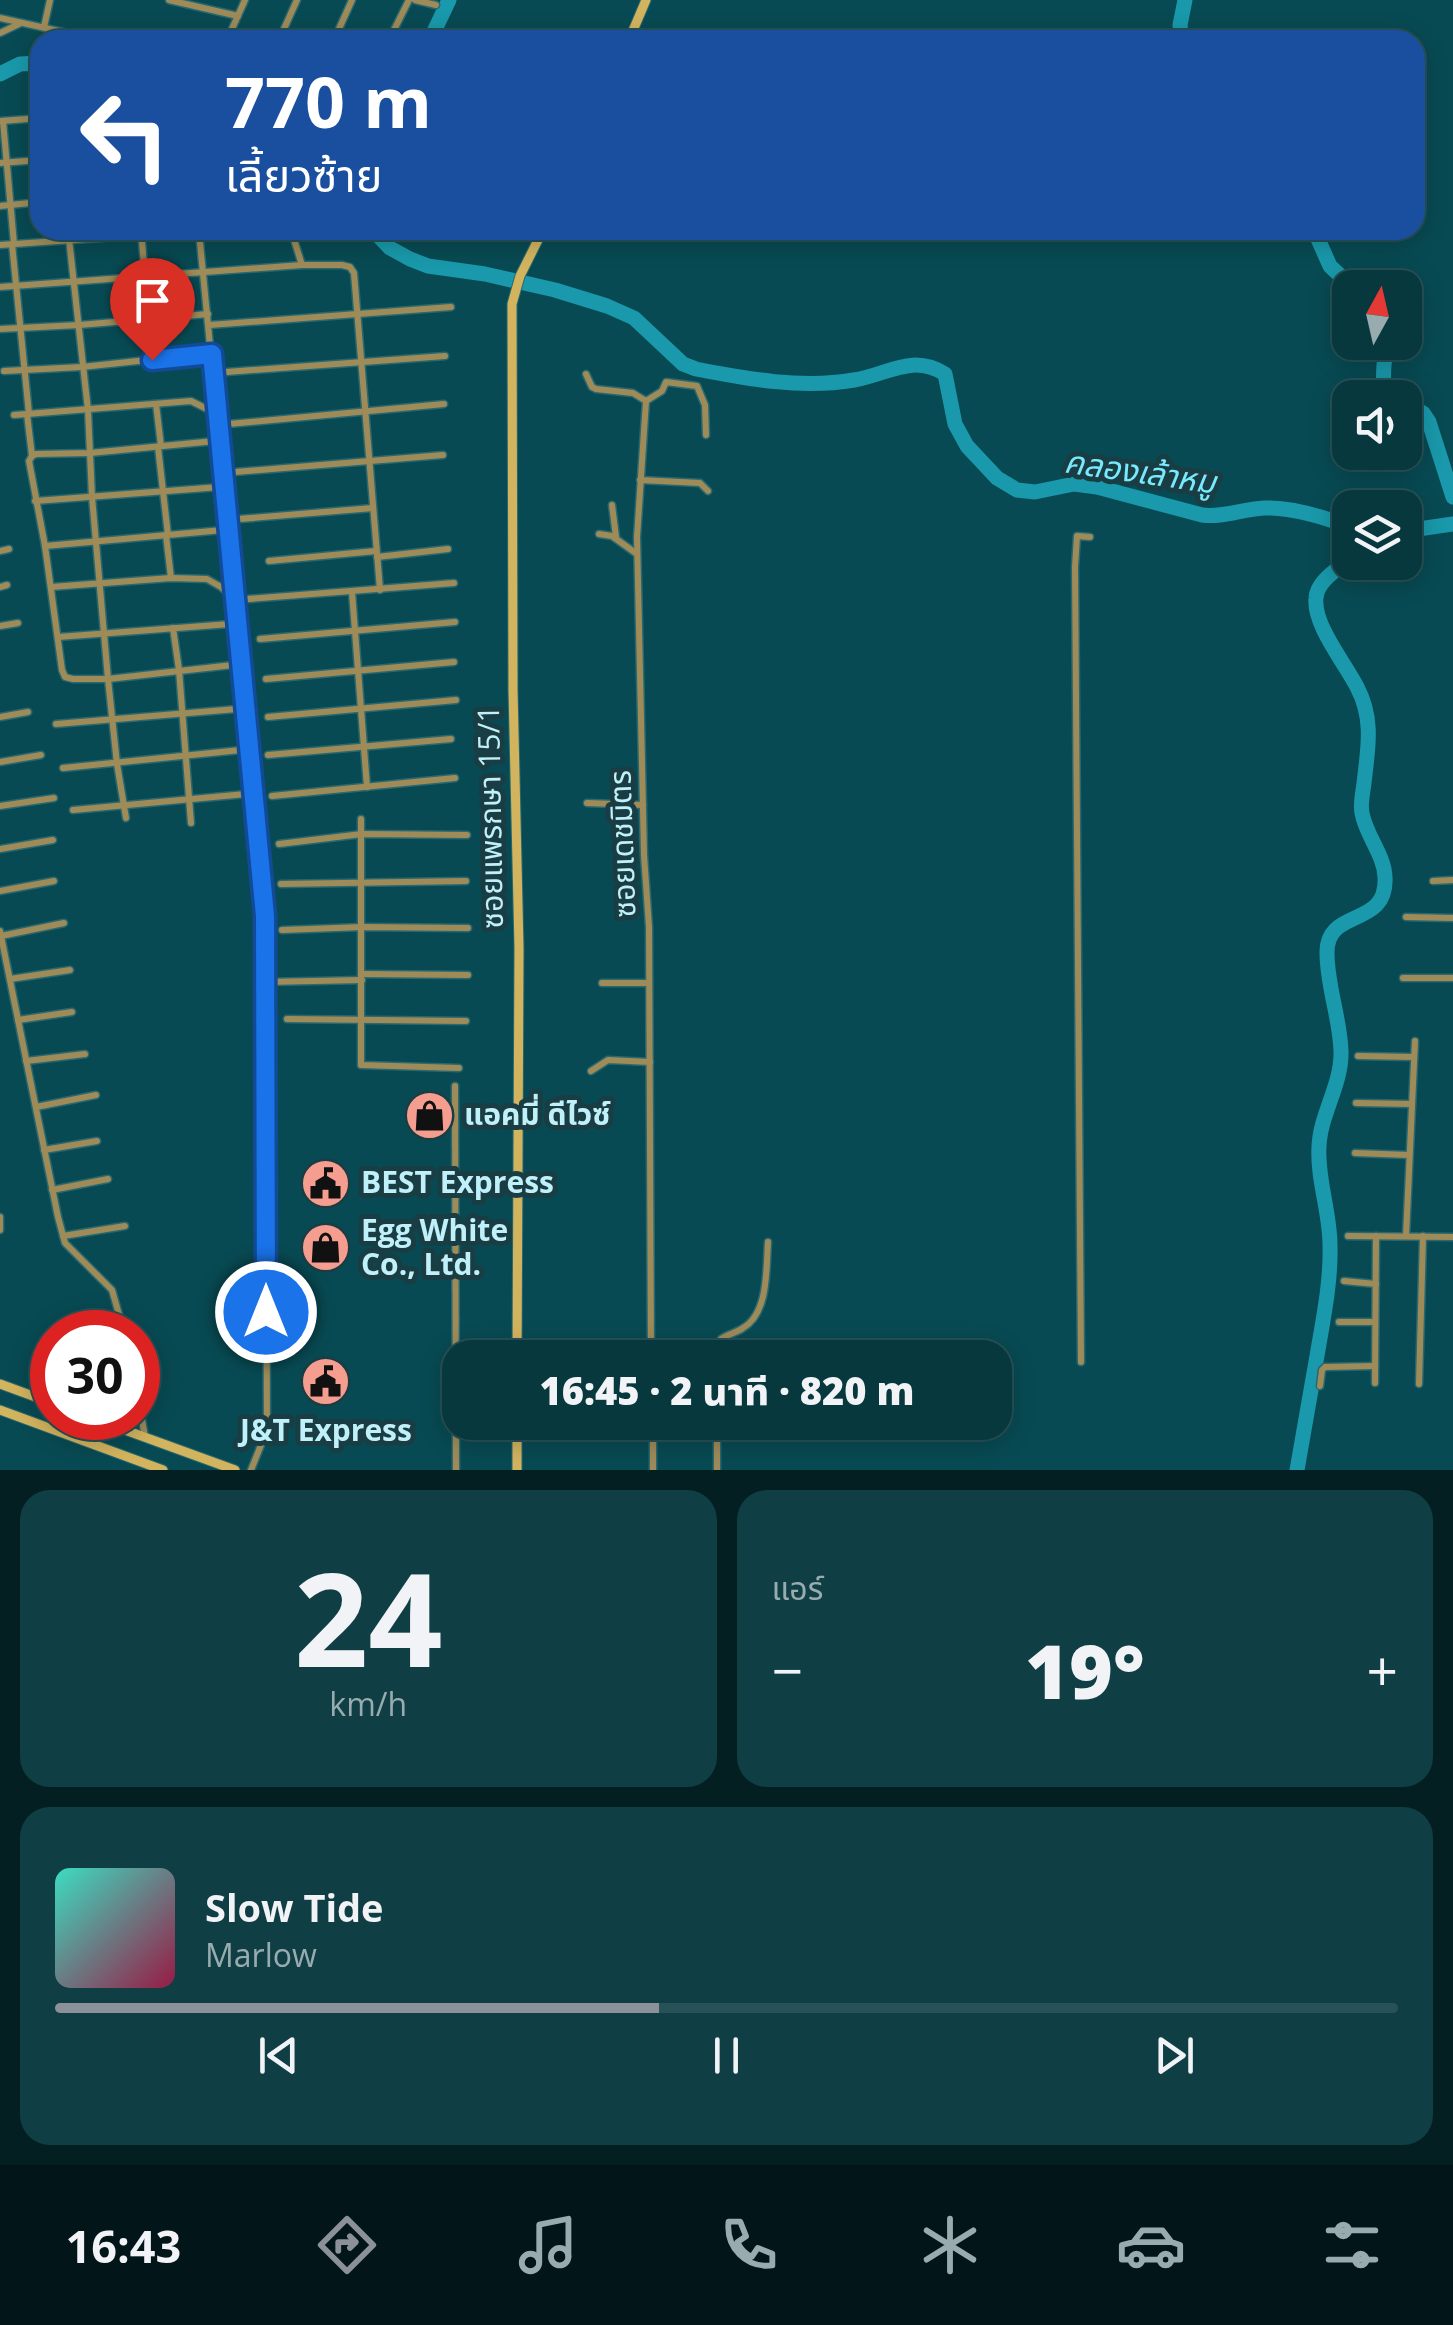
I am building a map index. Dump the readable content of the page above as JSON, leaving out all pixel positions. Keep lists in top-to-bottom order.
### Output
{
  "streets": {
    "street": ["ซอยแพรกษา 15/1", "ซอยเดชมิตร"]
  },
  "water": ["คลองเล้าหมู"],
  "places": {
    "shop": ["แอคมี่ ดีไวซ์", "Egg White Co., Ltd."],
    "public building": ["BEST Express", "J&T Express"]
  },
  "north": "top",
  "page": {
    "turn": ["770 m", "เลี้ยวซ้าย"],
    "limit": "30",
    "trip": "16:45 · 2 นาที · 820 m",
    "tile": [
      ["24", "km/h"],
      "แอร์"
    ],
    "heat": ["−", "19°", "+"],
    "song": ["Slow Tide", "Marlow"],
    "tabs": "16:43"
  }
}
